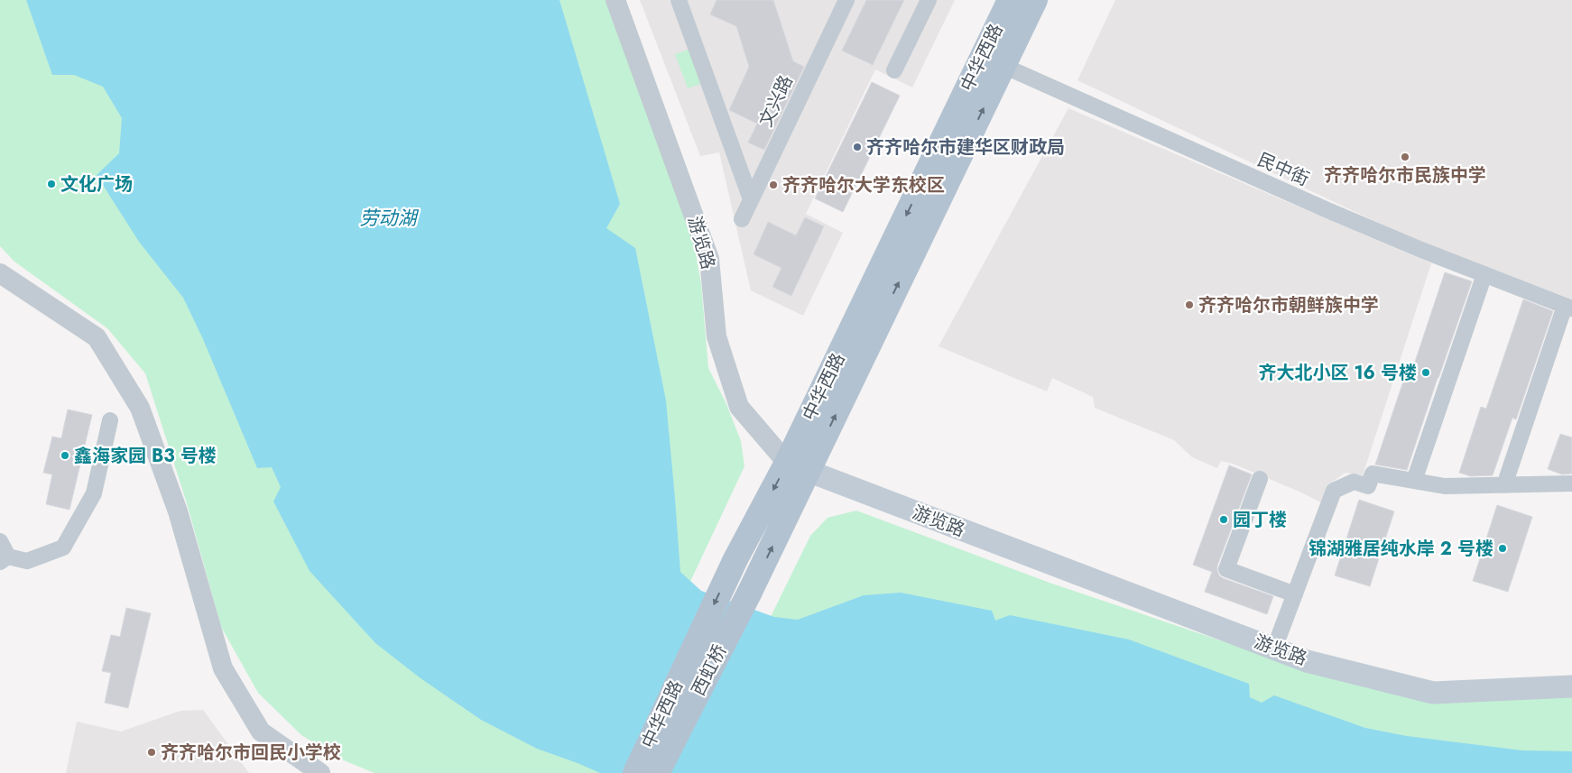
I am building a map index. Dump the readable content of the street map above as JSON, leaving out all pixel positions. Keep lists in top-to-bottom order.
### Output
{
  "streets": {
    "main road": ["中华西路", "游览路", "西虹桥"],
    "street": ["文兴路", "民中街"]
  },
  "crossings": [
    ["中华西路", "民中街"],
    ["中华西路", "游览路"],
    ["中华西路", "西虹桥"]
  ],
  "water": ["劳动湖"],
  "places": [
    "齐齐哈尔市建华区财政局",
    "齐齐哈尔市民族中学",
    "文化广场",
    "齐齐哈尔大学东校区",
    "齐齐哈尔市朝鲜族中学",
    "齐大北小区 16 号楼",
    "鑫海家园 B3 号楼",
    "园丁楼",
    "锦湖雅居纯水岸 2 号楼",
    "齐齐哈尔市回民小学校"
  ]
}
